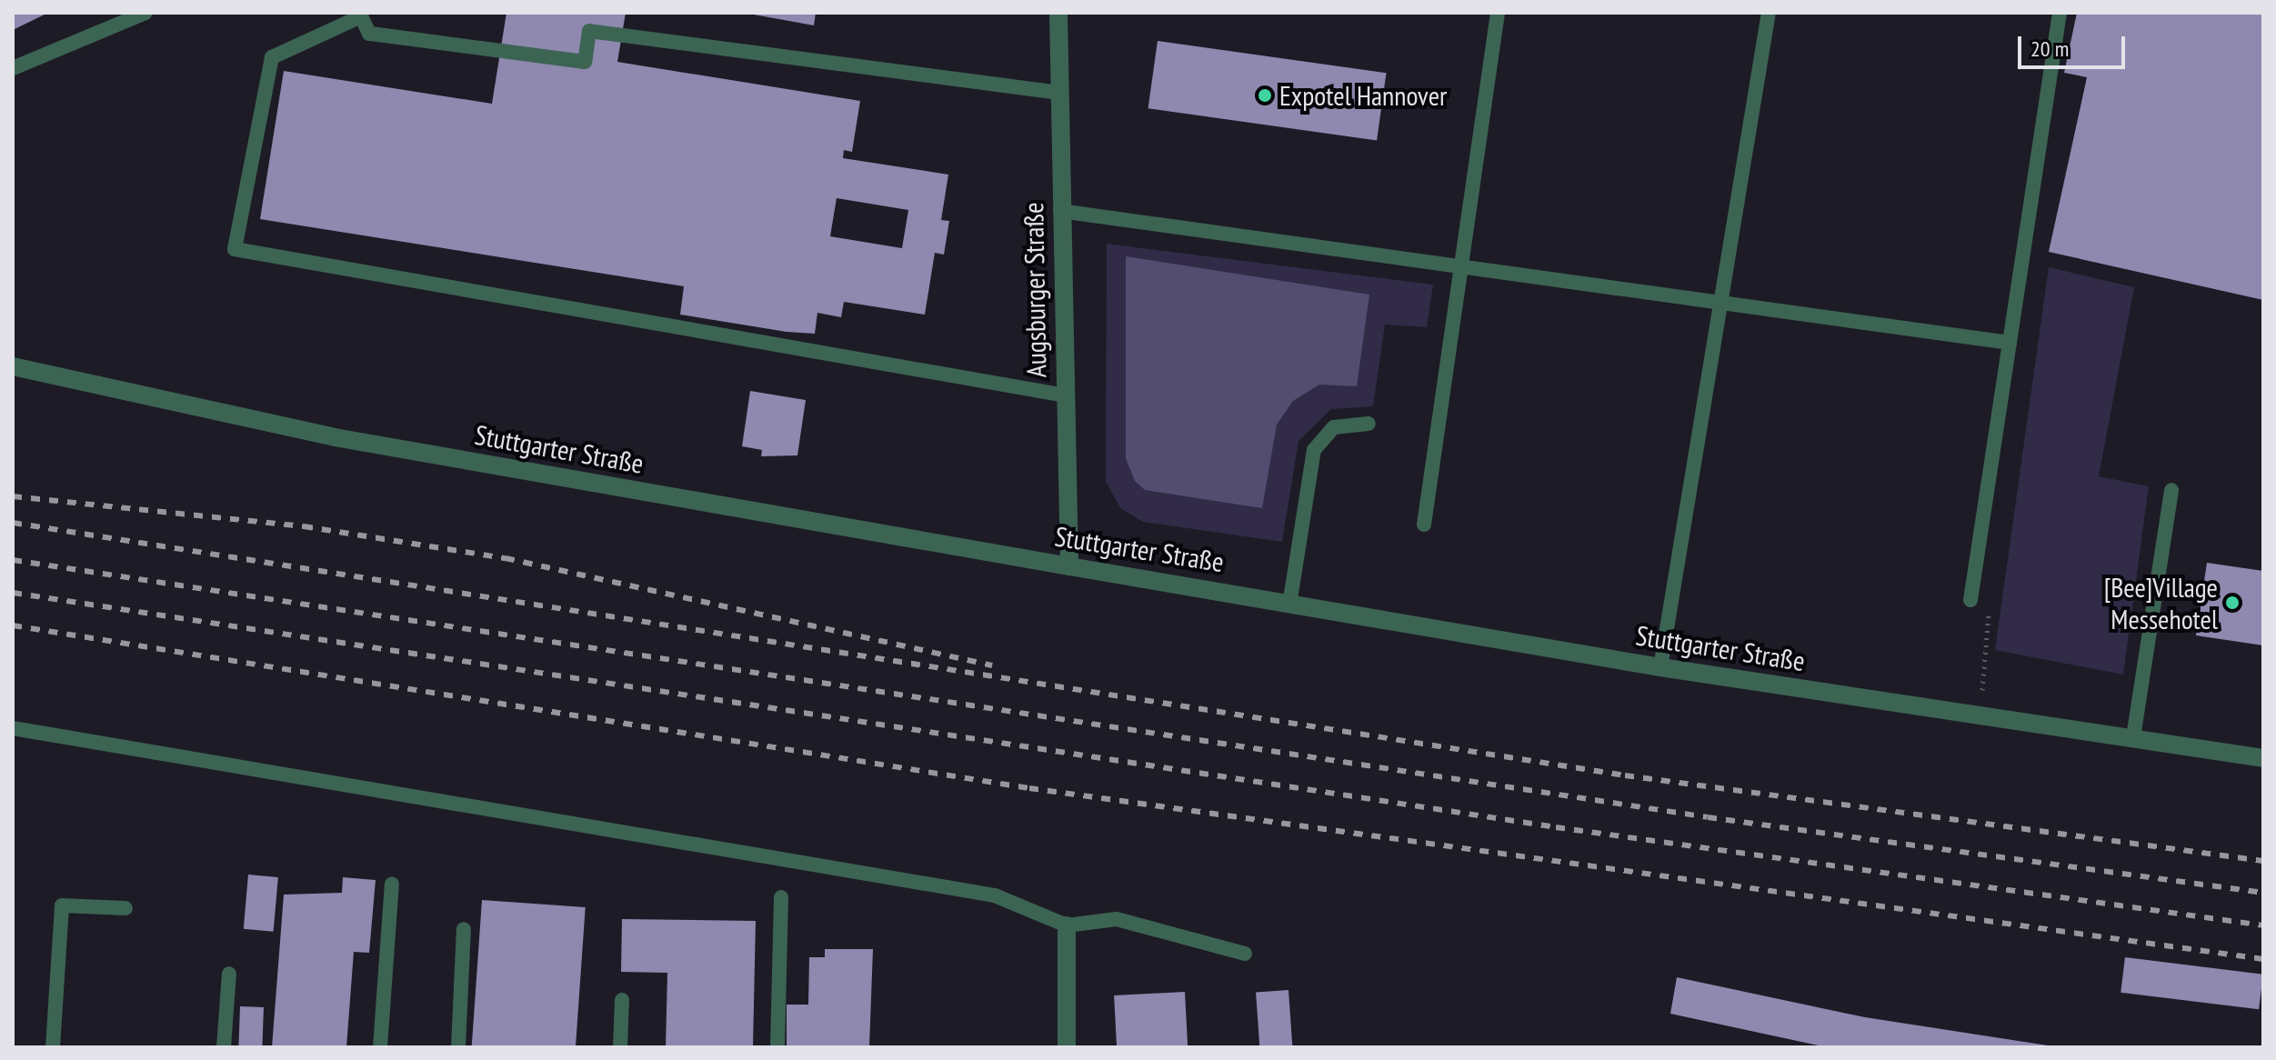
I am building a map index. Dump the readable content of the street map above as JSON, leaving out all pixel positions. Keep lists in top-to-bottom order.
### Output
{
  "streets": {
    "street": ["Augsburger Straße", "Stuttgarter Straße"]
  },
  "crossings": [
    ["Augsburger Straße", "Stuttgarter Straße"]
  ],
  "places": ["Expotel Hannover", "[Bee]Village Messehotel"],
  "scale_bar": "20 m"
}
